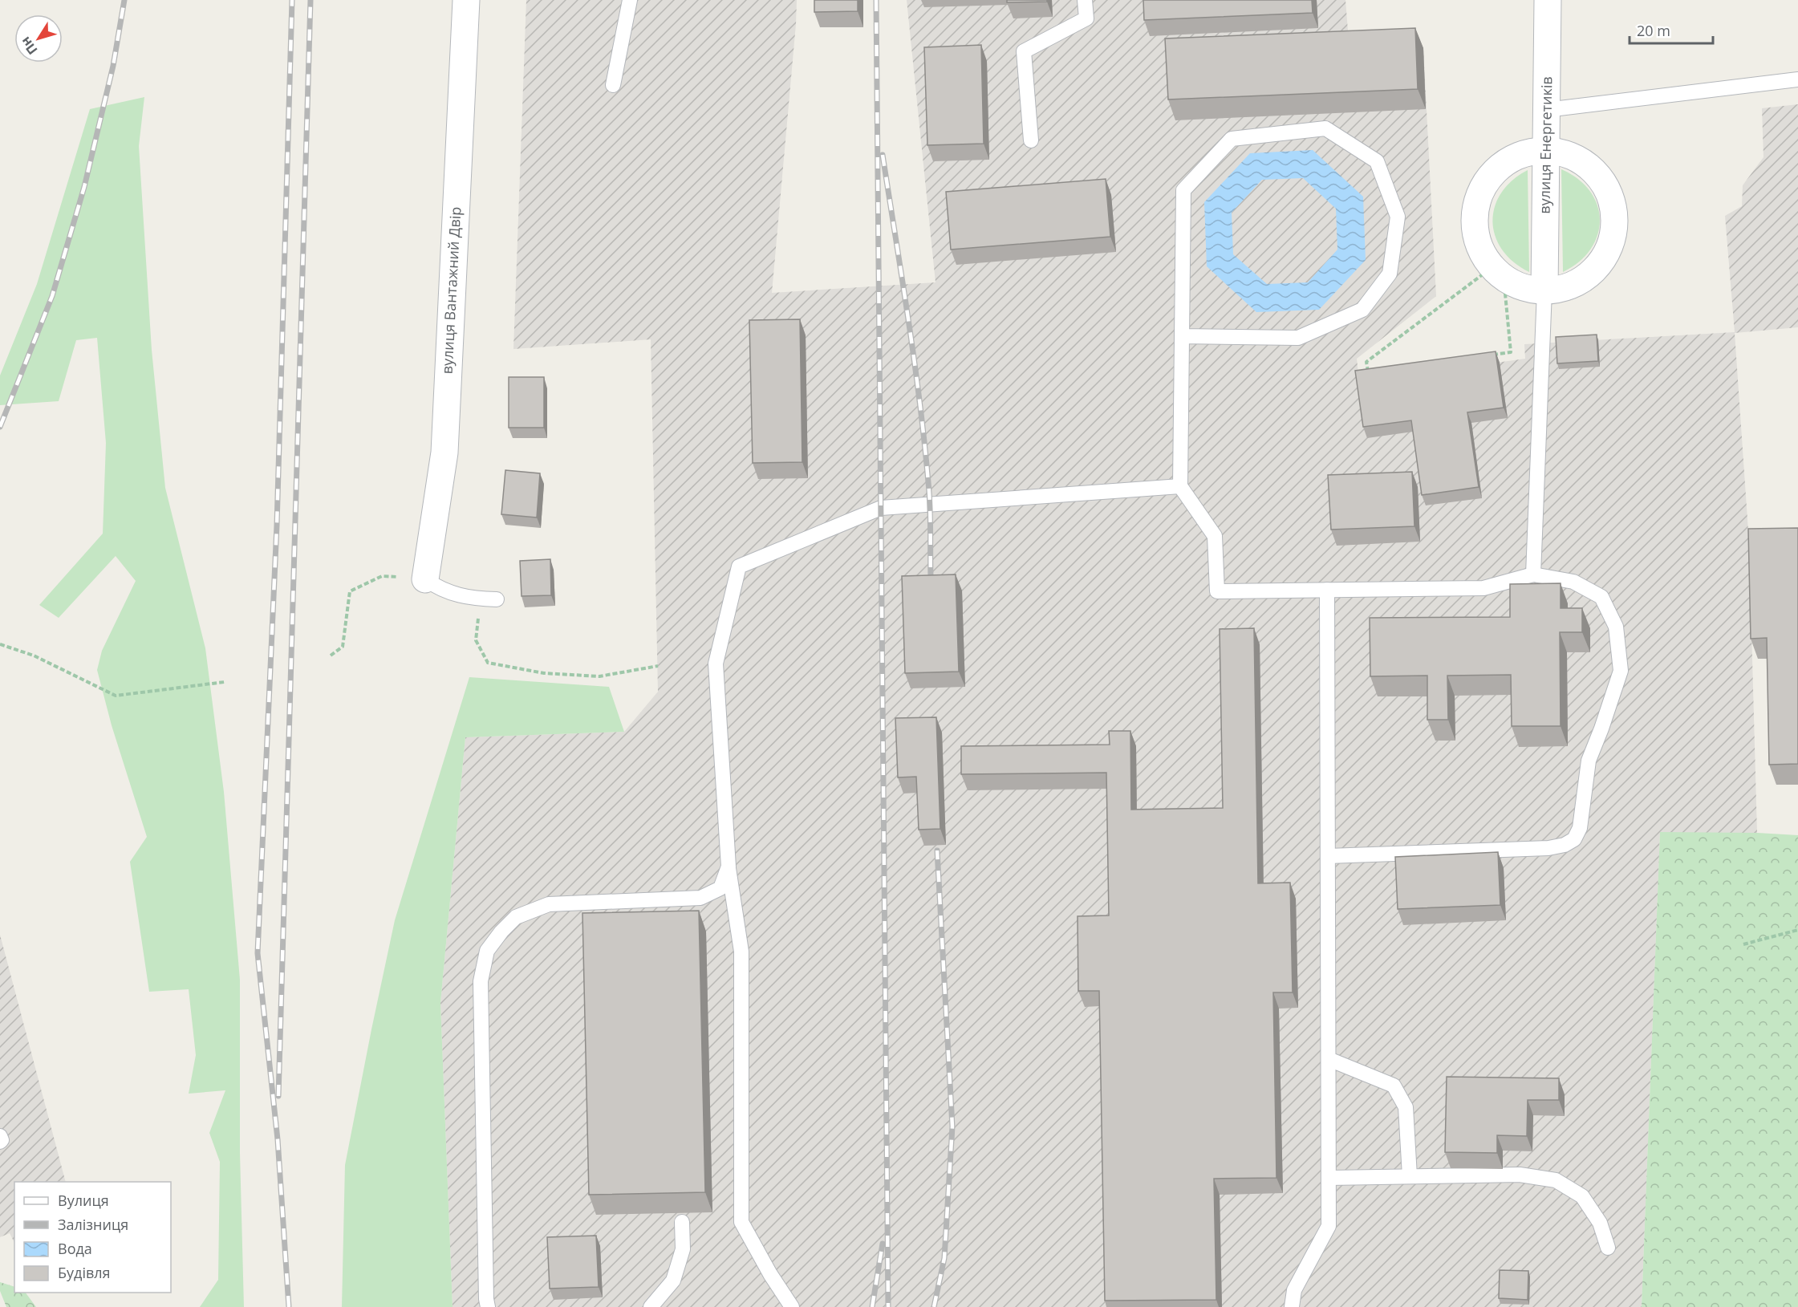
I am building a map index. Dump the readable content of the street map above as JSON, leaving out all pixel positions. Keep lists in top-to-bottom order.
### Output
{
  "streets": {
    "street": ["вулиця Енергетиків", "вулиця Вантажний Двір"]
  },
  "legend": [
    "Вулиця",
    "Залізниця",
    "Вода",
    "Будівля"
  ],
  "scale_bar": "20 m",
  "north": "bottom left"
}
